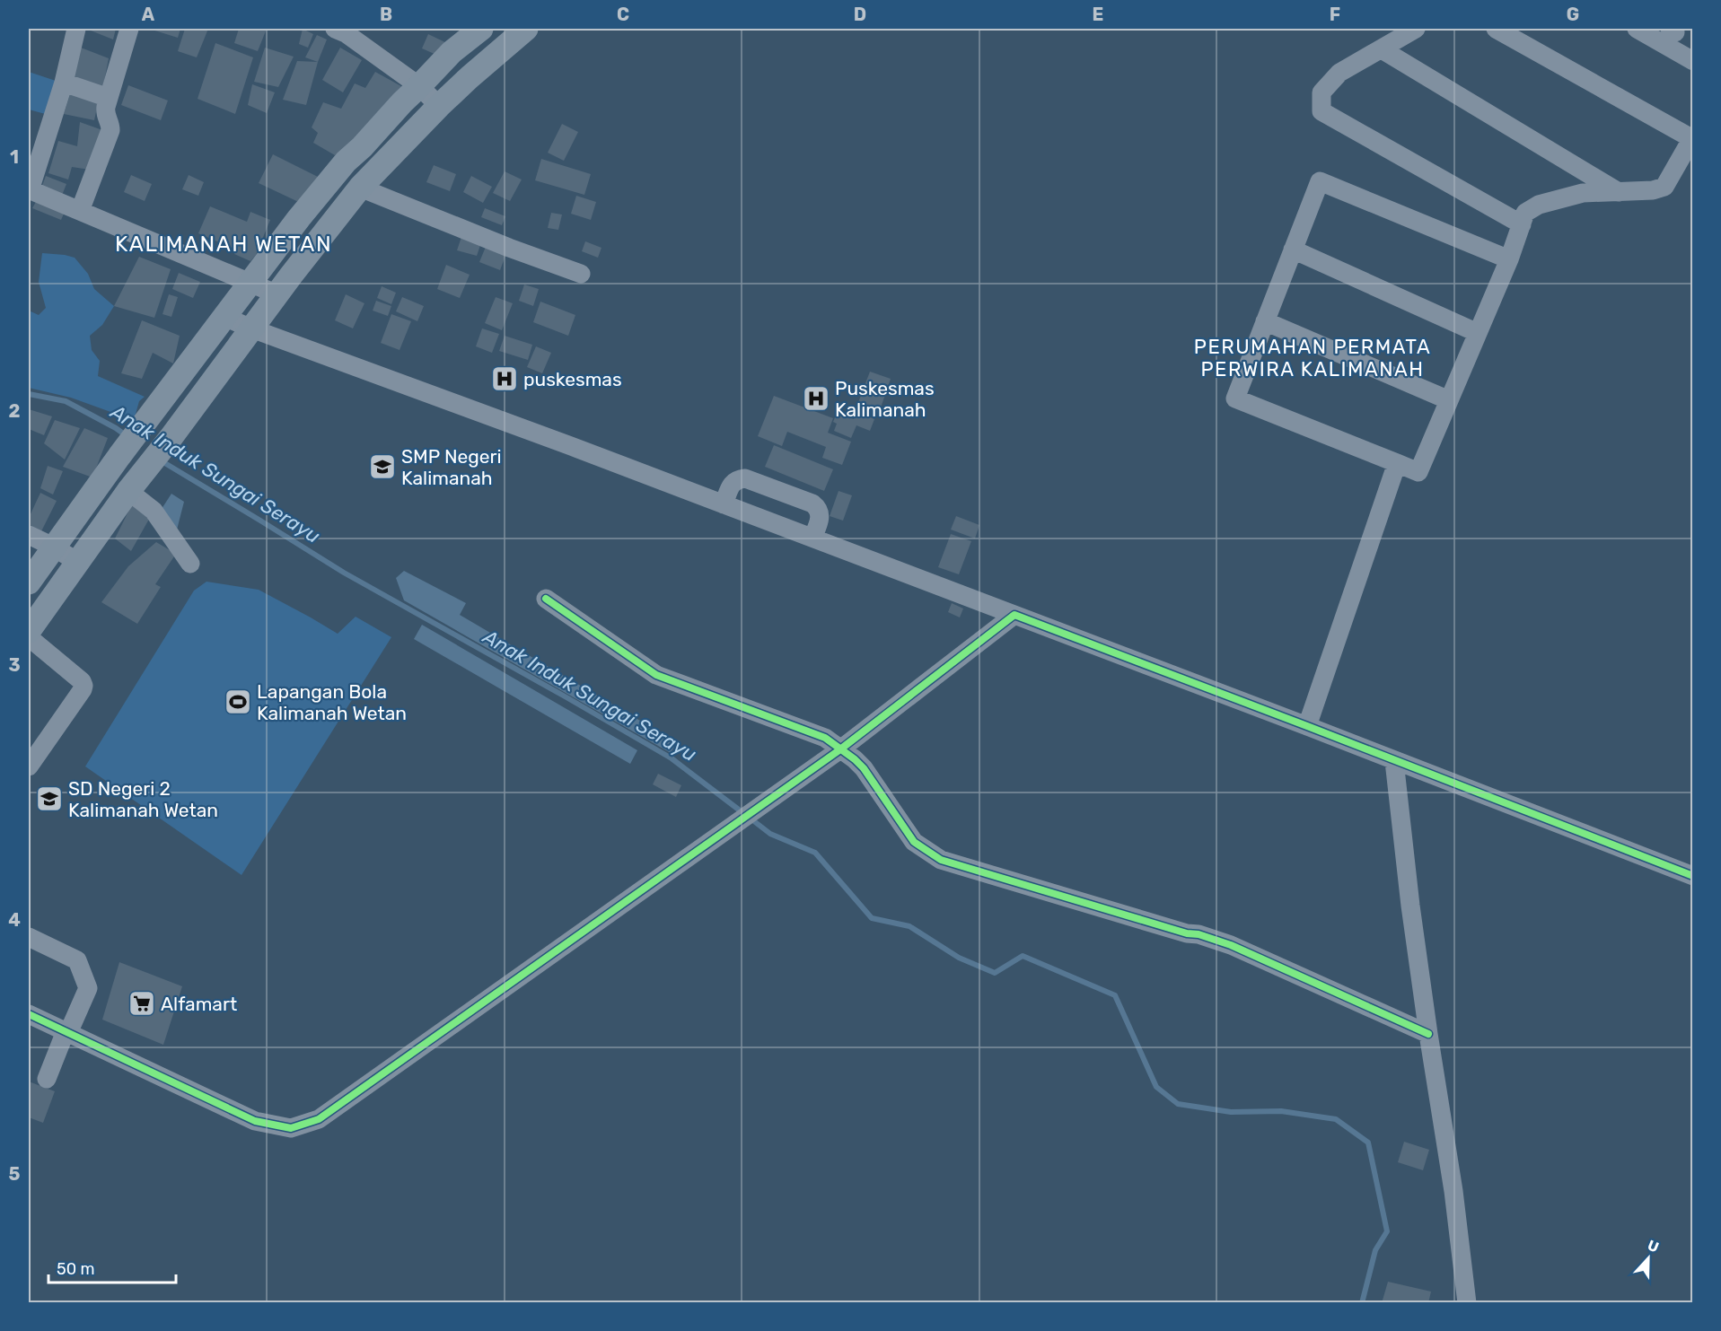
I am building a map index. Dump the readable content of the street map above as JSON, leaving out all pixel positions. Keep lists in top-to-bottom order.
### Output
{
  "districts": ["KALIMANAH WETAN", "PERUMAHAN PERMATA PERWIRA KALIMANAH"],
  "water": ["Anak Induk Sungai Serayu"],
  "places": {
    "hospital": ["puskesmas", "Puskesmas Kalimanah"],
    "school or university": ["SMP Negeri Kalimanah", "SD Negeri 2 Kalimanah Wetan"],
    "sports": ["Lapangan Bola Kalimanah Wetan"],
    "supermarket": ["Alfamart"]
  },
  "scale_bar": "50 m",
  "north": "top",
  "grid": {
    "columns": [
      "A",
      "B",
      "C",
      "D",
      "E",
      "F",
      "G"
    ],
    "rows": [
      "1",
      "2",
      "3",
      "4",
      "5"
    ]
  }
}
